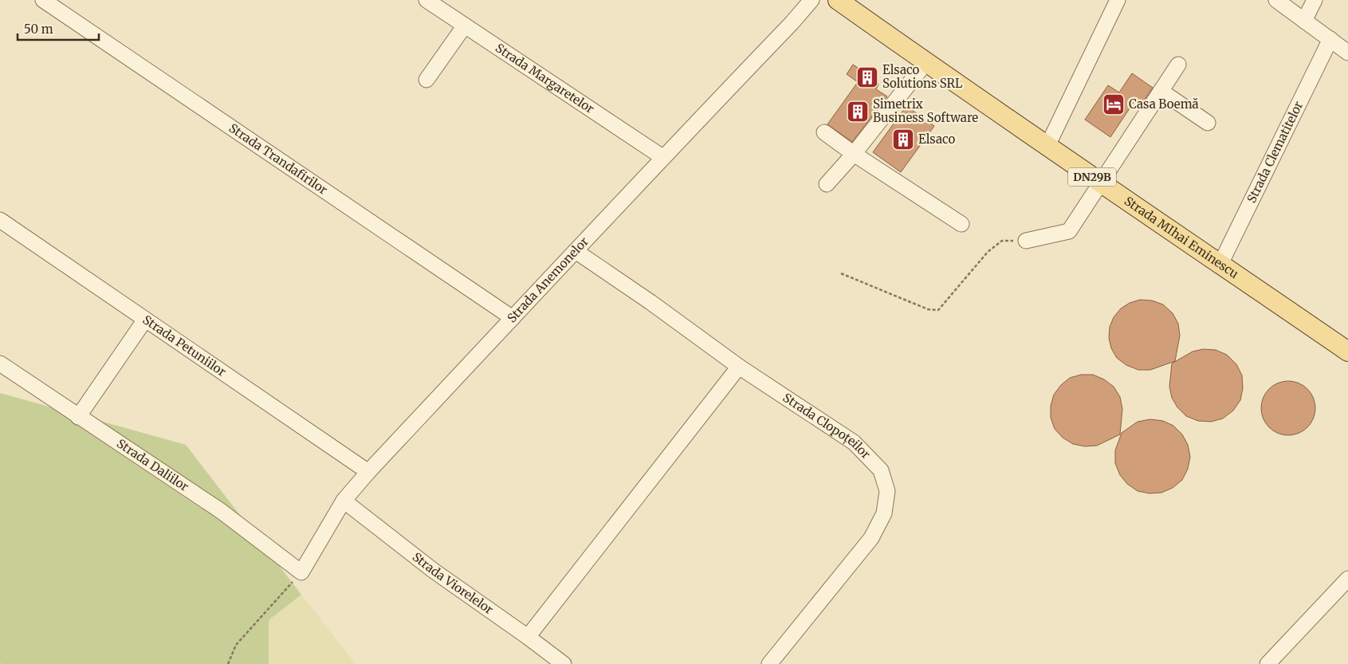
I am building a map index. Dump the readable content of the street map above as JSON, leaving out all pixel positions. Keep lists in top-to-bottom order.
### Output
{
  "streets": {
    "main road": ["DN29B", "Strada MIhai Eminescu"],
    "street": [
      "Strada Margaretelor",
      "Strada Clematitelor",
      "Strada Trandafirilor",
      "Strada Anemonelor",
      "Strada Petuniilor",
      "Strada Clopoțeilor",
      "Strada Daliilor",
      "Strada Viorelelor"
    ]
  },
  "crossings": [
    ["Strada Margaretelor", "Strada Anemonelor"],
    ["Strada Clematitelor", "Strada MIhai Eminescu"],
    ["Strada Trandafirilor", "Strada Anemonelor"],
    ["Strada Anemonelor", "Strada Petuniilor"],
    ["Strada Anemonelor", "Strada Clopoțeilor"],
    ["Strada Anemonelor", "Strada Daliilor"],
    ["Strada Anemonelor", "Strada Viorelelor"]
  ],
  "places": {
    "building": ["Elsaco Solutions SRL", "Simetrix Business Software", "Elsaco"],
    "hotel": ["Casa Boemă"]
  },
  "scale_bar": "50 m"
}
